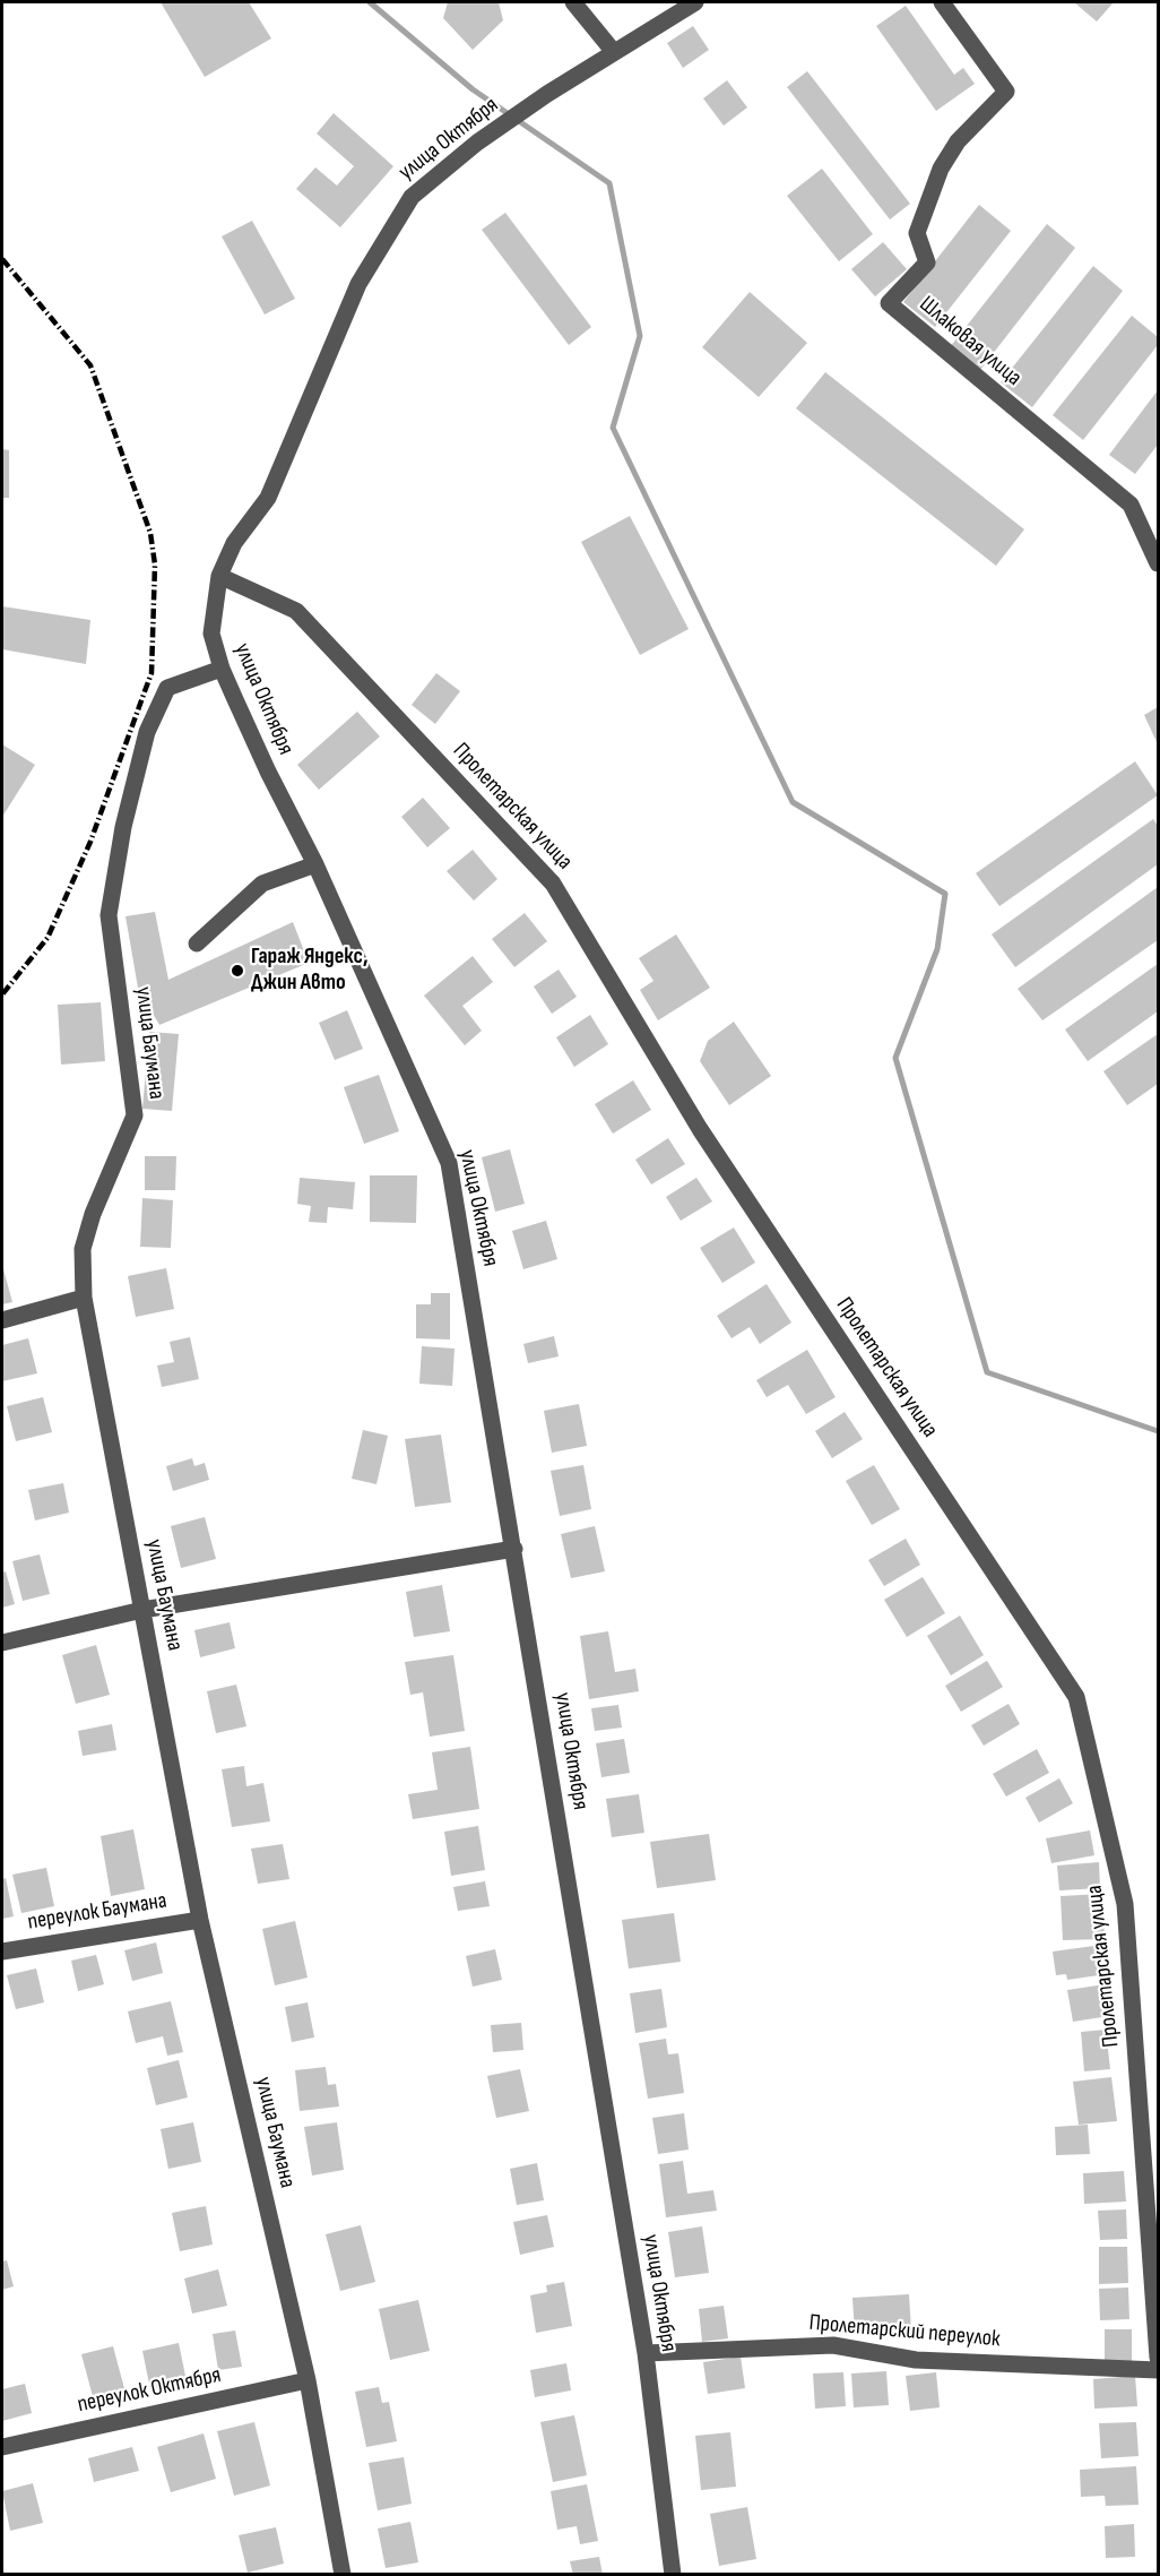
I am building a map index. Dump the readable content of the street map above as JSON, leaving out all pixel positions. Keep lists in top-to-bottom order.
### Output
{
  "streets": {
    "street": [
      "улица Октября",
      "Шлаковая улица",
      "Пролетарская улица",
      "улица Баумана",
      "переулок Баумана",
      "Пролетарский переулок",
      "переулок Октября"
    ]
  },
  "crossings": [
    ["улица Октября", "Пролетарская улица"],
    ["улица Октября", "улица Баумана"],
    ["улица Октября", "Пролетарский переулок"],
    ["улица Баумана", "переулок Баумана"],
    ["улица Баумана", "переулок Октября"]
  ],
  "places": ["Гараж Яндекс, Джин Авто"]
}
